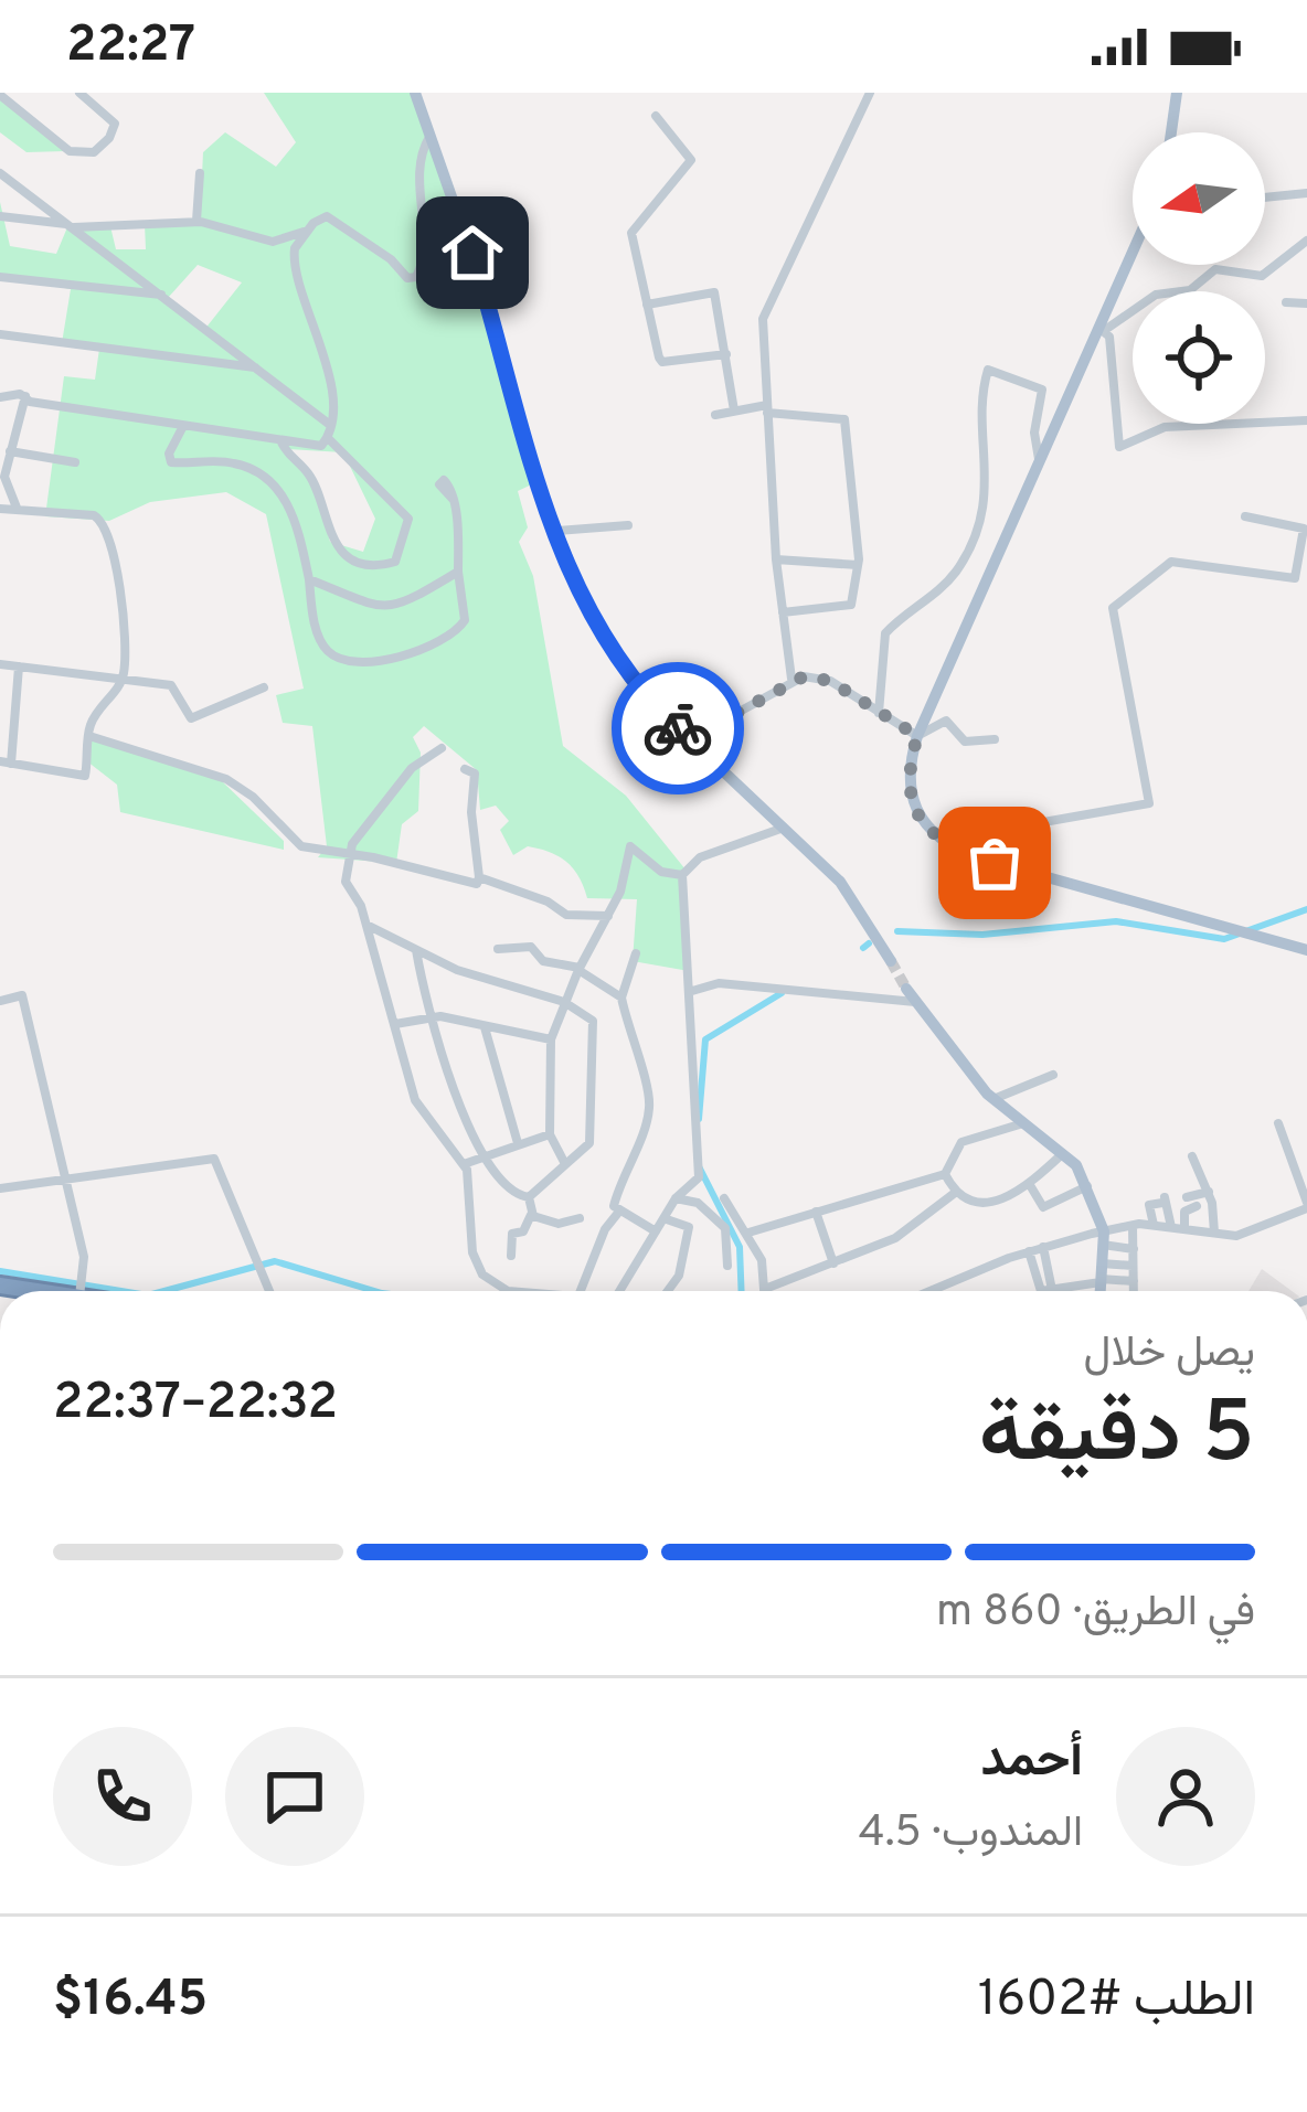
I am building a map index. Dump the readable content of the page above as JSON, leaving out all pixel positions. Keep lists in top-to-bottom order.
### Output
{
  "north": "left",
  "page": {
    "status": "22:27",
    "heading": ["5 دقيقة", "يصل خلال", "22:32–22:37"],
    "panel": [
      "أحمد",
      "المندوب · 4.5",
      "الطلب #1602",
      "$16.45"
    ],
    "bar": "في الطريق · 860 m"
  }
}
